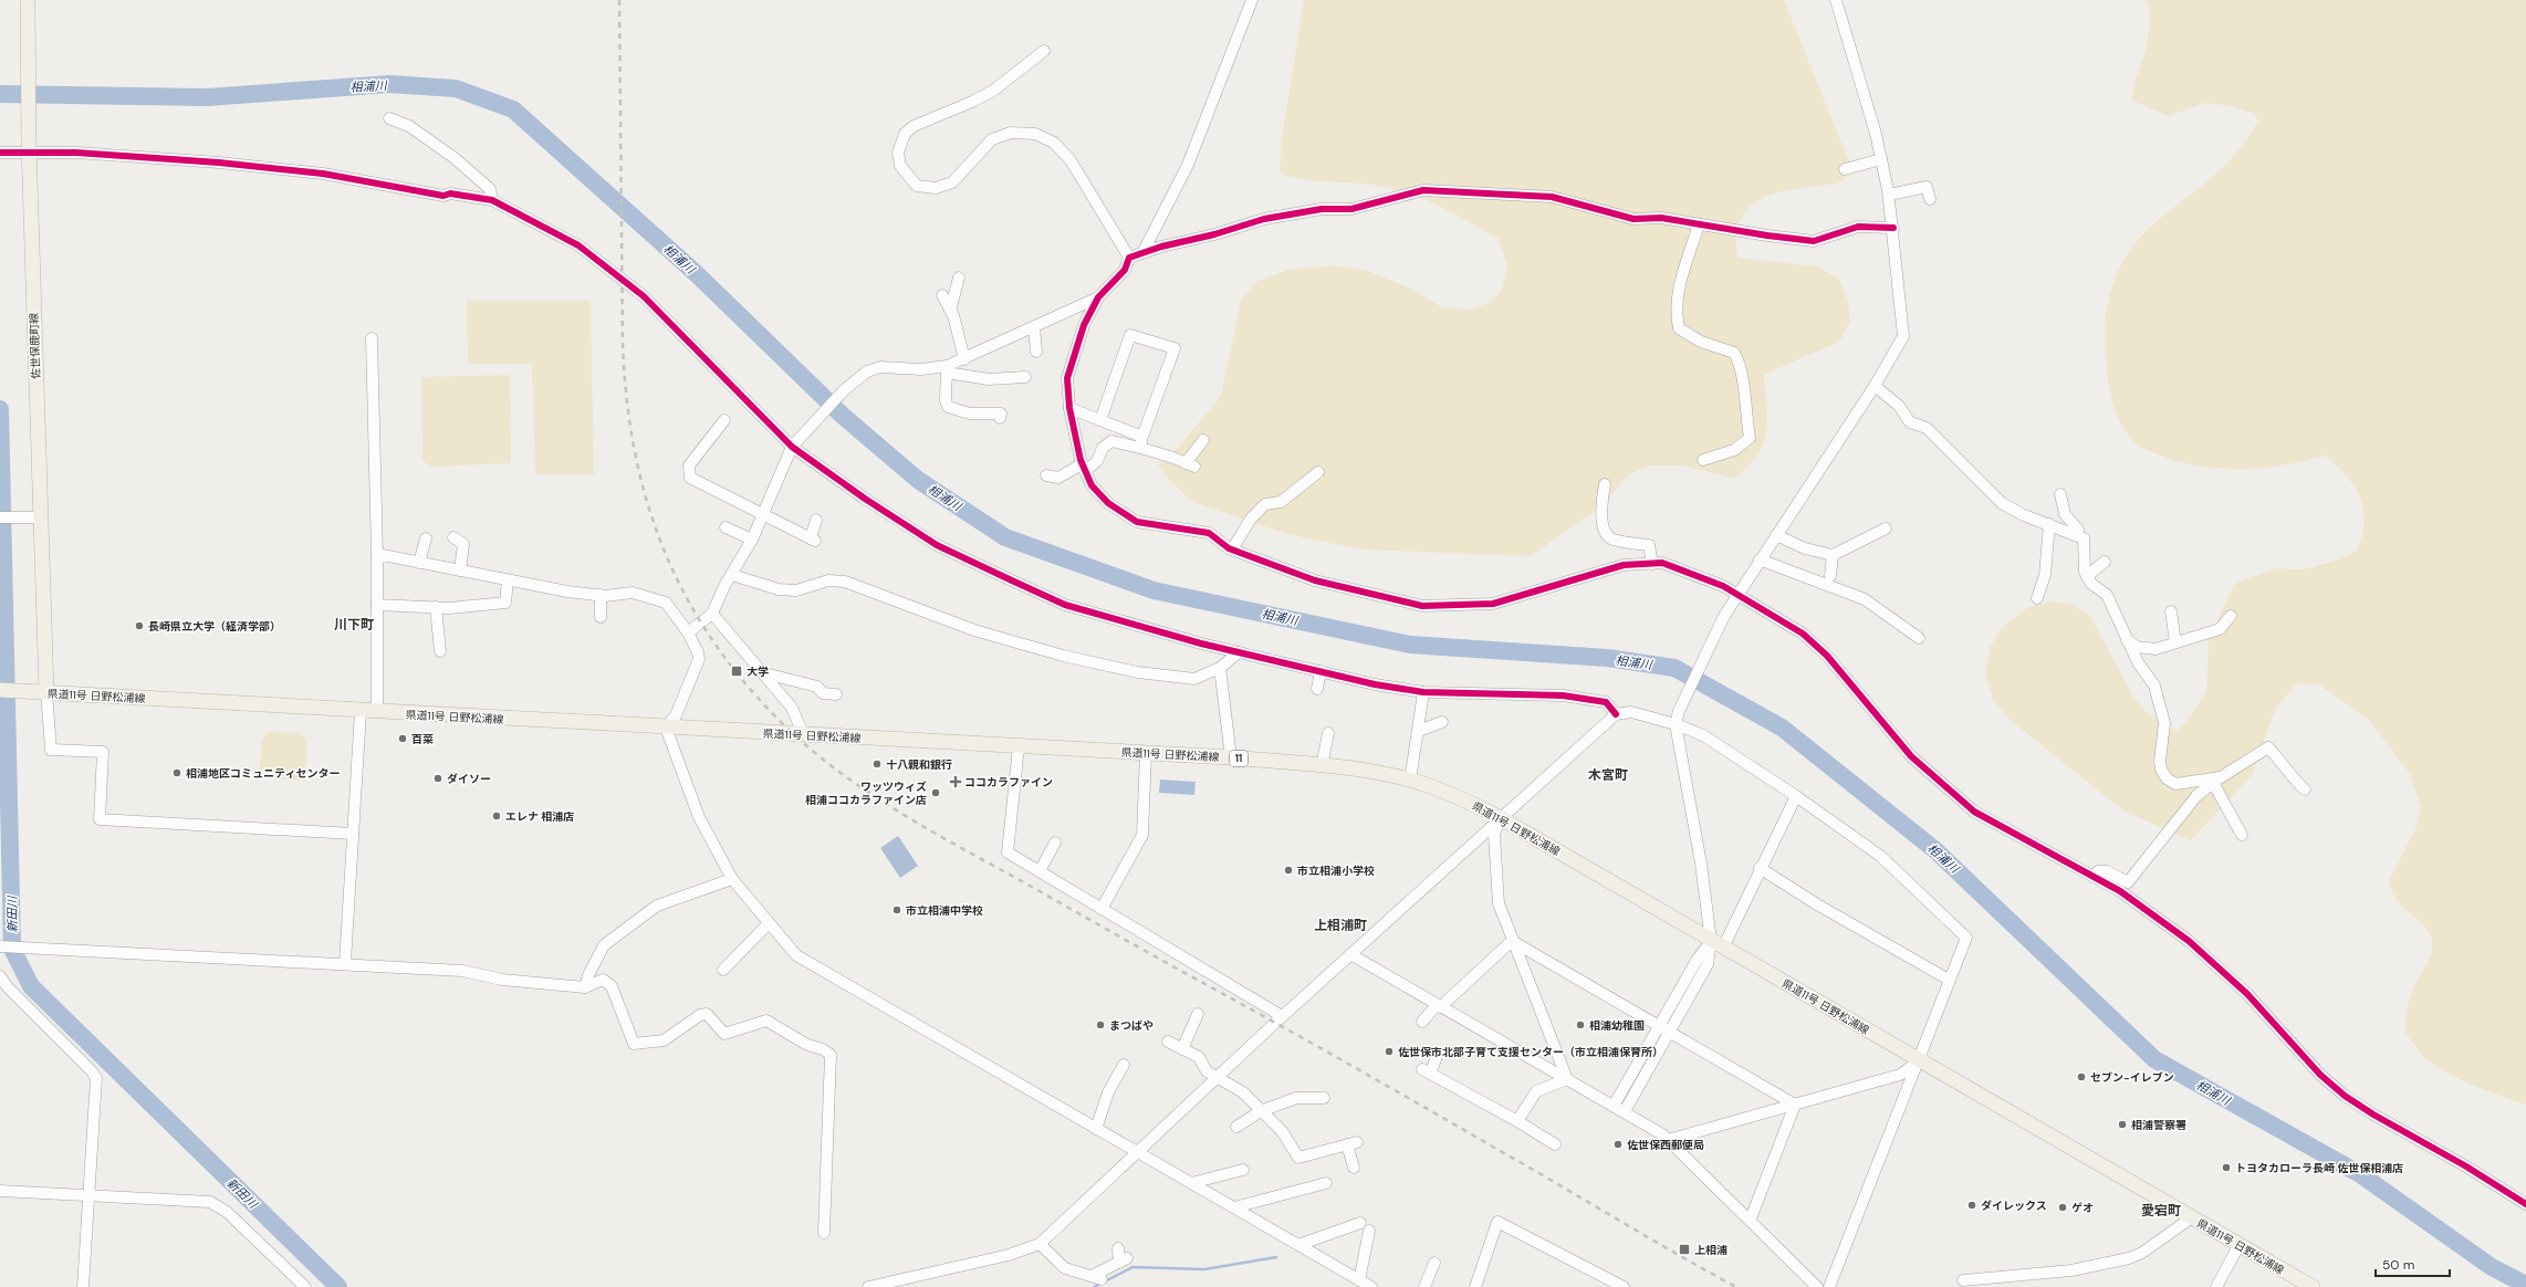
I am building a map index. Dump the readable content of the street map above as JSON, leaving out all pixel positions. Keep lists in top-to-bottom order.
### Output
{
  "streets": {
    "main road": ["佐世保鹿町線", "県道11号 日野松浦線", "11"]
  },
  "crossings": [
    ["佐世保鹿町線", "県道11号 日野松浦線"]
  ],
  "districts": [
    "川下町",
    "木宮町",
    "上相浦町",
    "愛宕町"
  ],
  "water": ["相浦川", "新田川"],
  "places": {
    "other": [
      "長崎県立大学（経済学部）",
      "百菜",
      "十八親和銀行",
      "相浦地区コミュニティセンター",
      "ダイソー",
      "ワッツウィズ 相浦ココカラファイン店",
      "エレナ 相浦店",
      "市立相浦小学校",
      "市立相浦中学校",
      "まつばや",
      "相浦幼稚園",
      "佐世保市北部子育て支援センター（市立相浦保育所）",
      "セブン-イレブン",
      "相浦警察署",
      "佐世保西郵便局",
      "トヨタカローラ長崎 佐世保相浦店",
      "ダイレックス",
      "ゲオ"
    ],
    "transit": ["大学", "上相浦"],
    "health": ["ココカラファイン"]
  },
  "scale_bar": "50 m"
}
